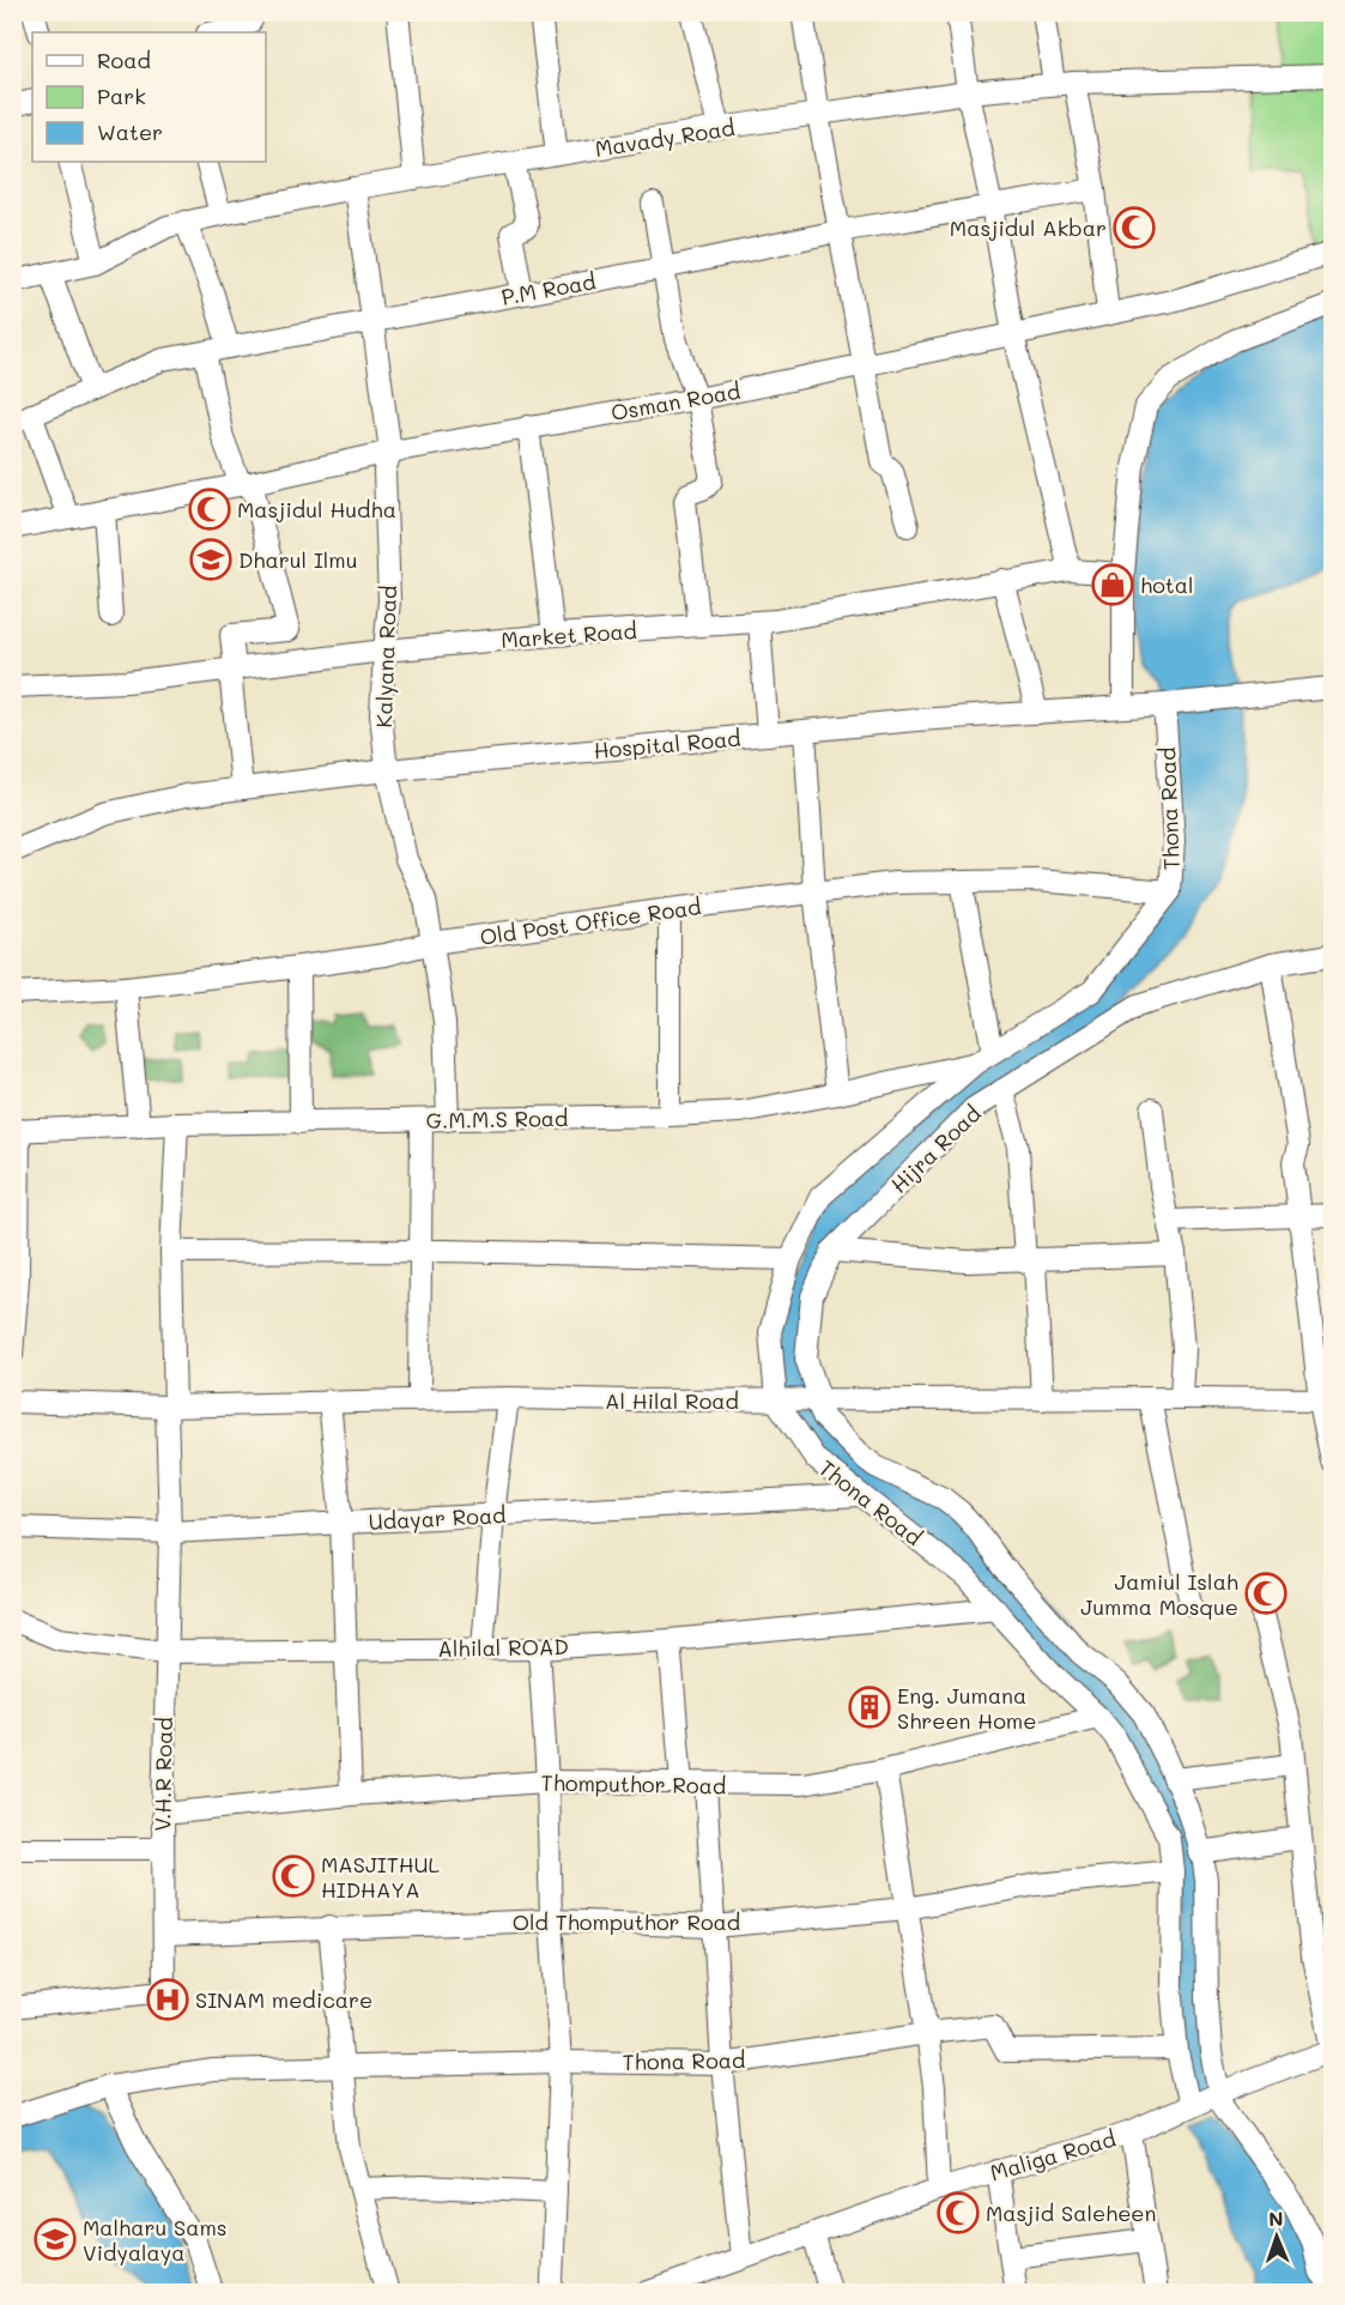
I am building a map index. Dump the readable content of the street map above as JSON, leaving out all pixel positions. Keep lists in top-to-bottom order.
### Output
{
  "streets": {
    "street": [
      "Mavady Road",
      "P.M Road",
      "Osman Road",
      "Market Road",
      "Kalyana Road",
      "Hospital Road",
      "Thona Road",
      "Old Post Office Road",
      "G.M.M.S Road",
      "Hijra Road",
      "Al Hilal Road",
      "Udayar Road",
      "Alhilal ROAD",
      "V.H.R Road",
      "Thomputhor Road",
      "Old Thomputhor Road",
      "Maliga Road"
    ]
  },
  "crossings": [
    ["Mavady Road", "Kalyana Road"],
    ["P.M Road", "Kalyana Road"],
    ["Osman Road", "Kalyana Road"],
    ["Market Road", "Kalyana Road"],
    ["Kalyana Road", "Hospital Road"],
    ["Kalyana Road", "Old Post Office Road"],
    ["Kalyana Road", "G.M.M.S Road"],
    ["Hospital Road", "Thona Road"],
    ["Thona Road", "Old Post Office Road"],
    ["Thona Road", "G.M.M.S Road"],
    ["Thona Road", "Al Hilal Road"],
    ["Thona Road", "Udayar Road"],
    ["Thona Road", "Alhilal ROAD"],
    ["Thona Road", "Thomputhor Road"],
    ["Thona Road", "Old Thomputhor Road"],
    ["Thona Road", "Maliga Road"],
    ["Hijra Road", "Al Hilal Road"],
    ["Hijra Road", "Maliga Road"],
    ["Al Hilal Road", "V.H.R Road"],
    ["Udayar Road", "V.H.R Road"],
    ["Alhilal ROAD", "V.H.R Road"],
    ["V.H.R Road", "Thomputhor Road"],
    ["V.H.R Road", "Old Thomputhor Road"]
  ],
  "places": {
    "mosque": [
      "Masjidul Akbar",
      "Masjidul Hudha",
      "Jamiul Islah Jumma Mosque",
      "MASJITHUL HIDHAYA",
      "Masjid Saleheen"
    ],
    "school or university": ["Dharul Ilmu", "Malharu Sams Vidyalaya"],
    "shop": ["hotal"],
    "building": ["Eng. Jumana Shreen Home"],
    "hospital": ["SINAM medicare"]
  },
  "legend": ["Road", "Park", "Water"],
  "north": "top"
}
